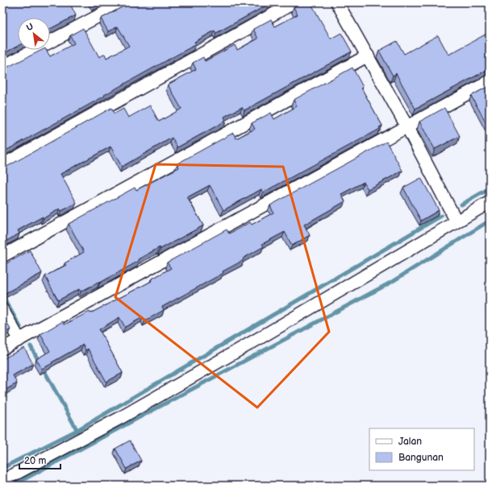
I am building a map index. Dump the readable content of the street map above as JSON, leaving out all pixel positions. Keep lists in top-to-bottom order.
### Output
{
  "legend": ["Jalan", "Bangunan"],
  "scale_bar": "20 m",
  "north": "top left"
}
